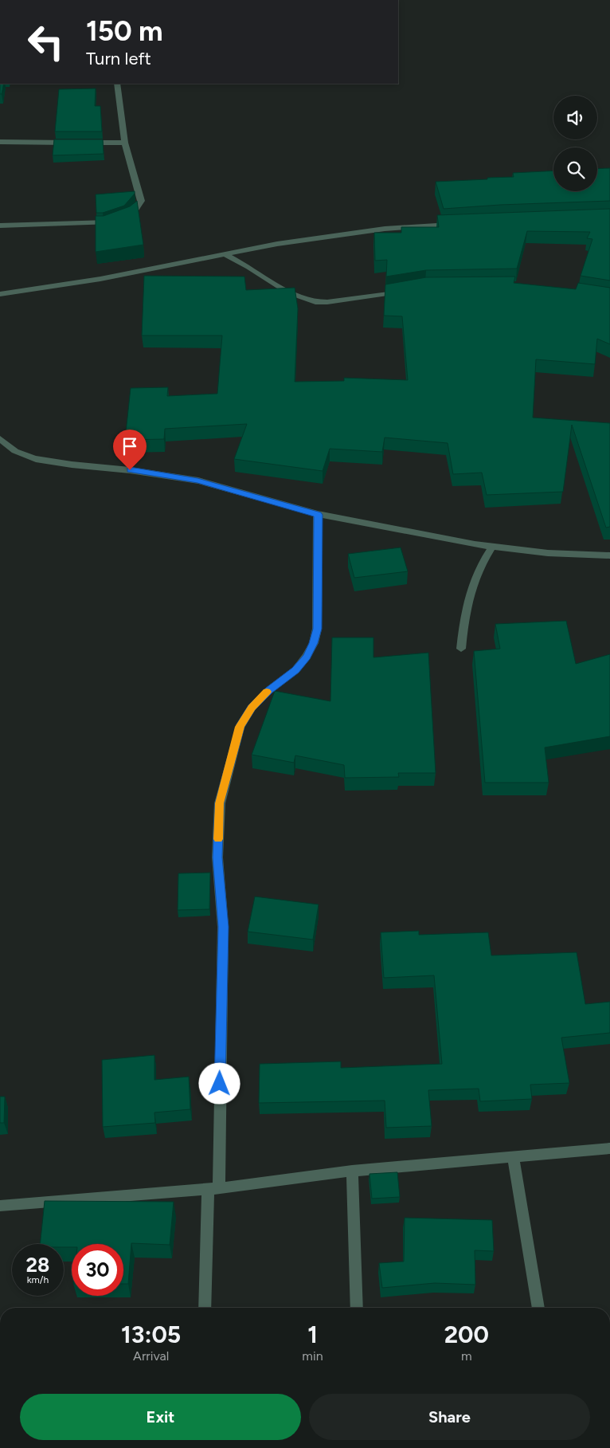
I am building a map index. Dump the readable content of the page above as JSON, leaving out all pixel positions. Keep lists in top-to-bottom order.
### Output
{
  "page": {
    "turn": ["150 m", "Turn left"],
    "speed": "28 km/h",
    "limit": "30",
    "eta": [
      "13:05",
      "Arrival",
      "1",
      "min",
      "200",
      "m"
    ],
    "buttons": ["Exit", "Share"]
  }
}
